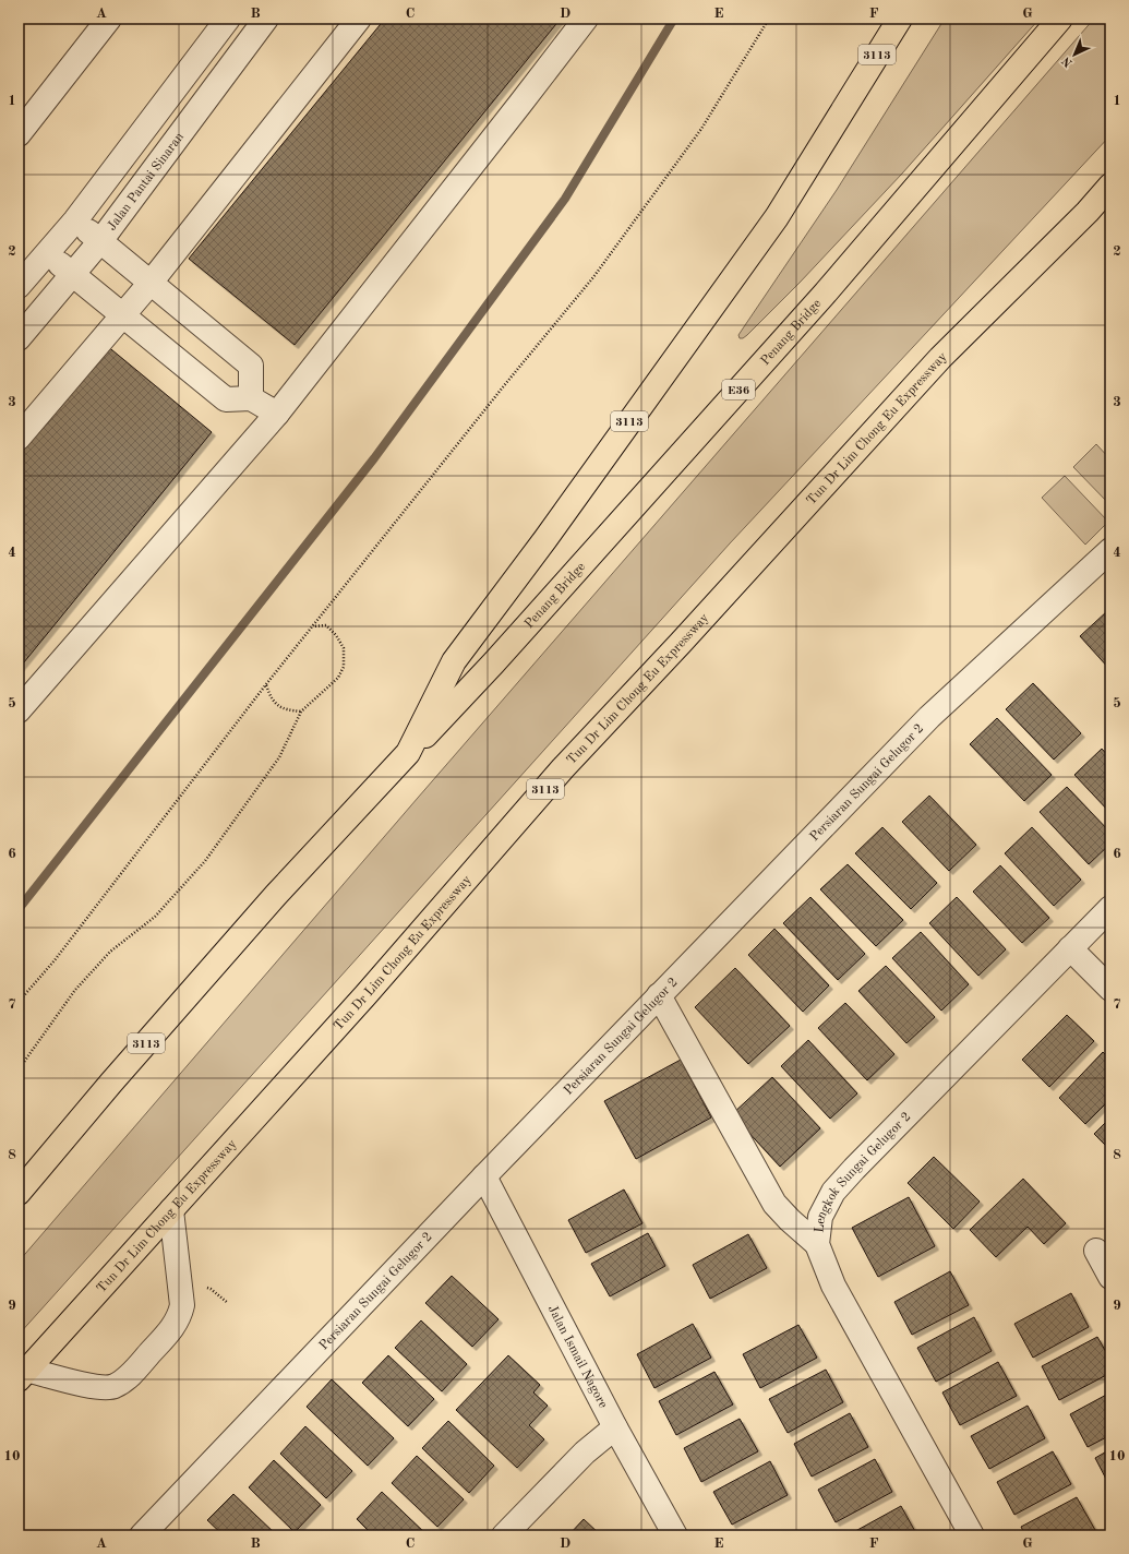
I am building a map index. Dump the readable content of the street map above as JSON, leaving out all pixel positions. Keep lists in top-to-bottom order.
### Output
{
  "streets": {
    "highway": [
      "3113",
      "Penang Bridge",
      "E36",
      "Tun Dr Lim Chong Eu Expressway"
    ],
    "street": [
      "Jalan Pantai Sinaran",
      "Persiaran Sungai Gelugor 2",
      "Lengkok Sungai Gelugor 2",
      "Jalan Ismail Nagore"
    ]
  },
  "crossings": [
    ["3113", "Penang Bridge"],
    ["Persiaran Sungai Gelugor 2", "Jalan Ismail Nagore"]
  ],
  "north": "bottom left",
  "grid": {
    "columns": [
      "A",
      "B",
      "C",
      "D",
      "E",
      "F",
      "G"
    ],
    "rows": [
      "1",
      "2",
      "3",
      "4",
      "5",
      "6",
      "7",
      "8",
      "9",
      "10"
    ]
  }
}
